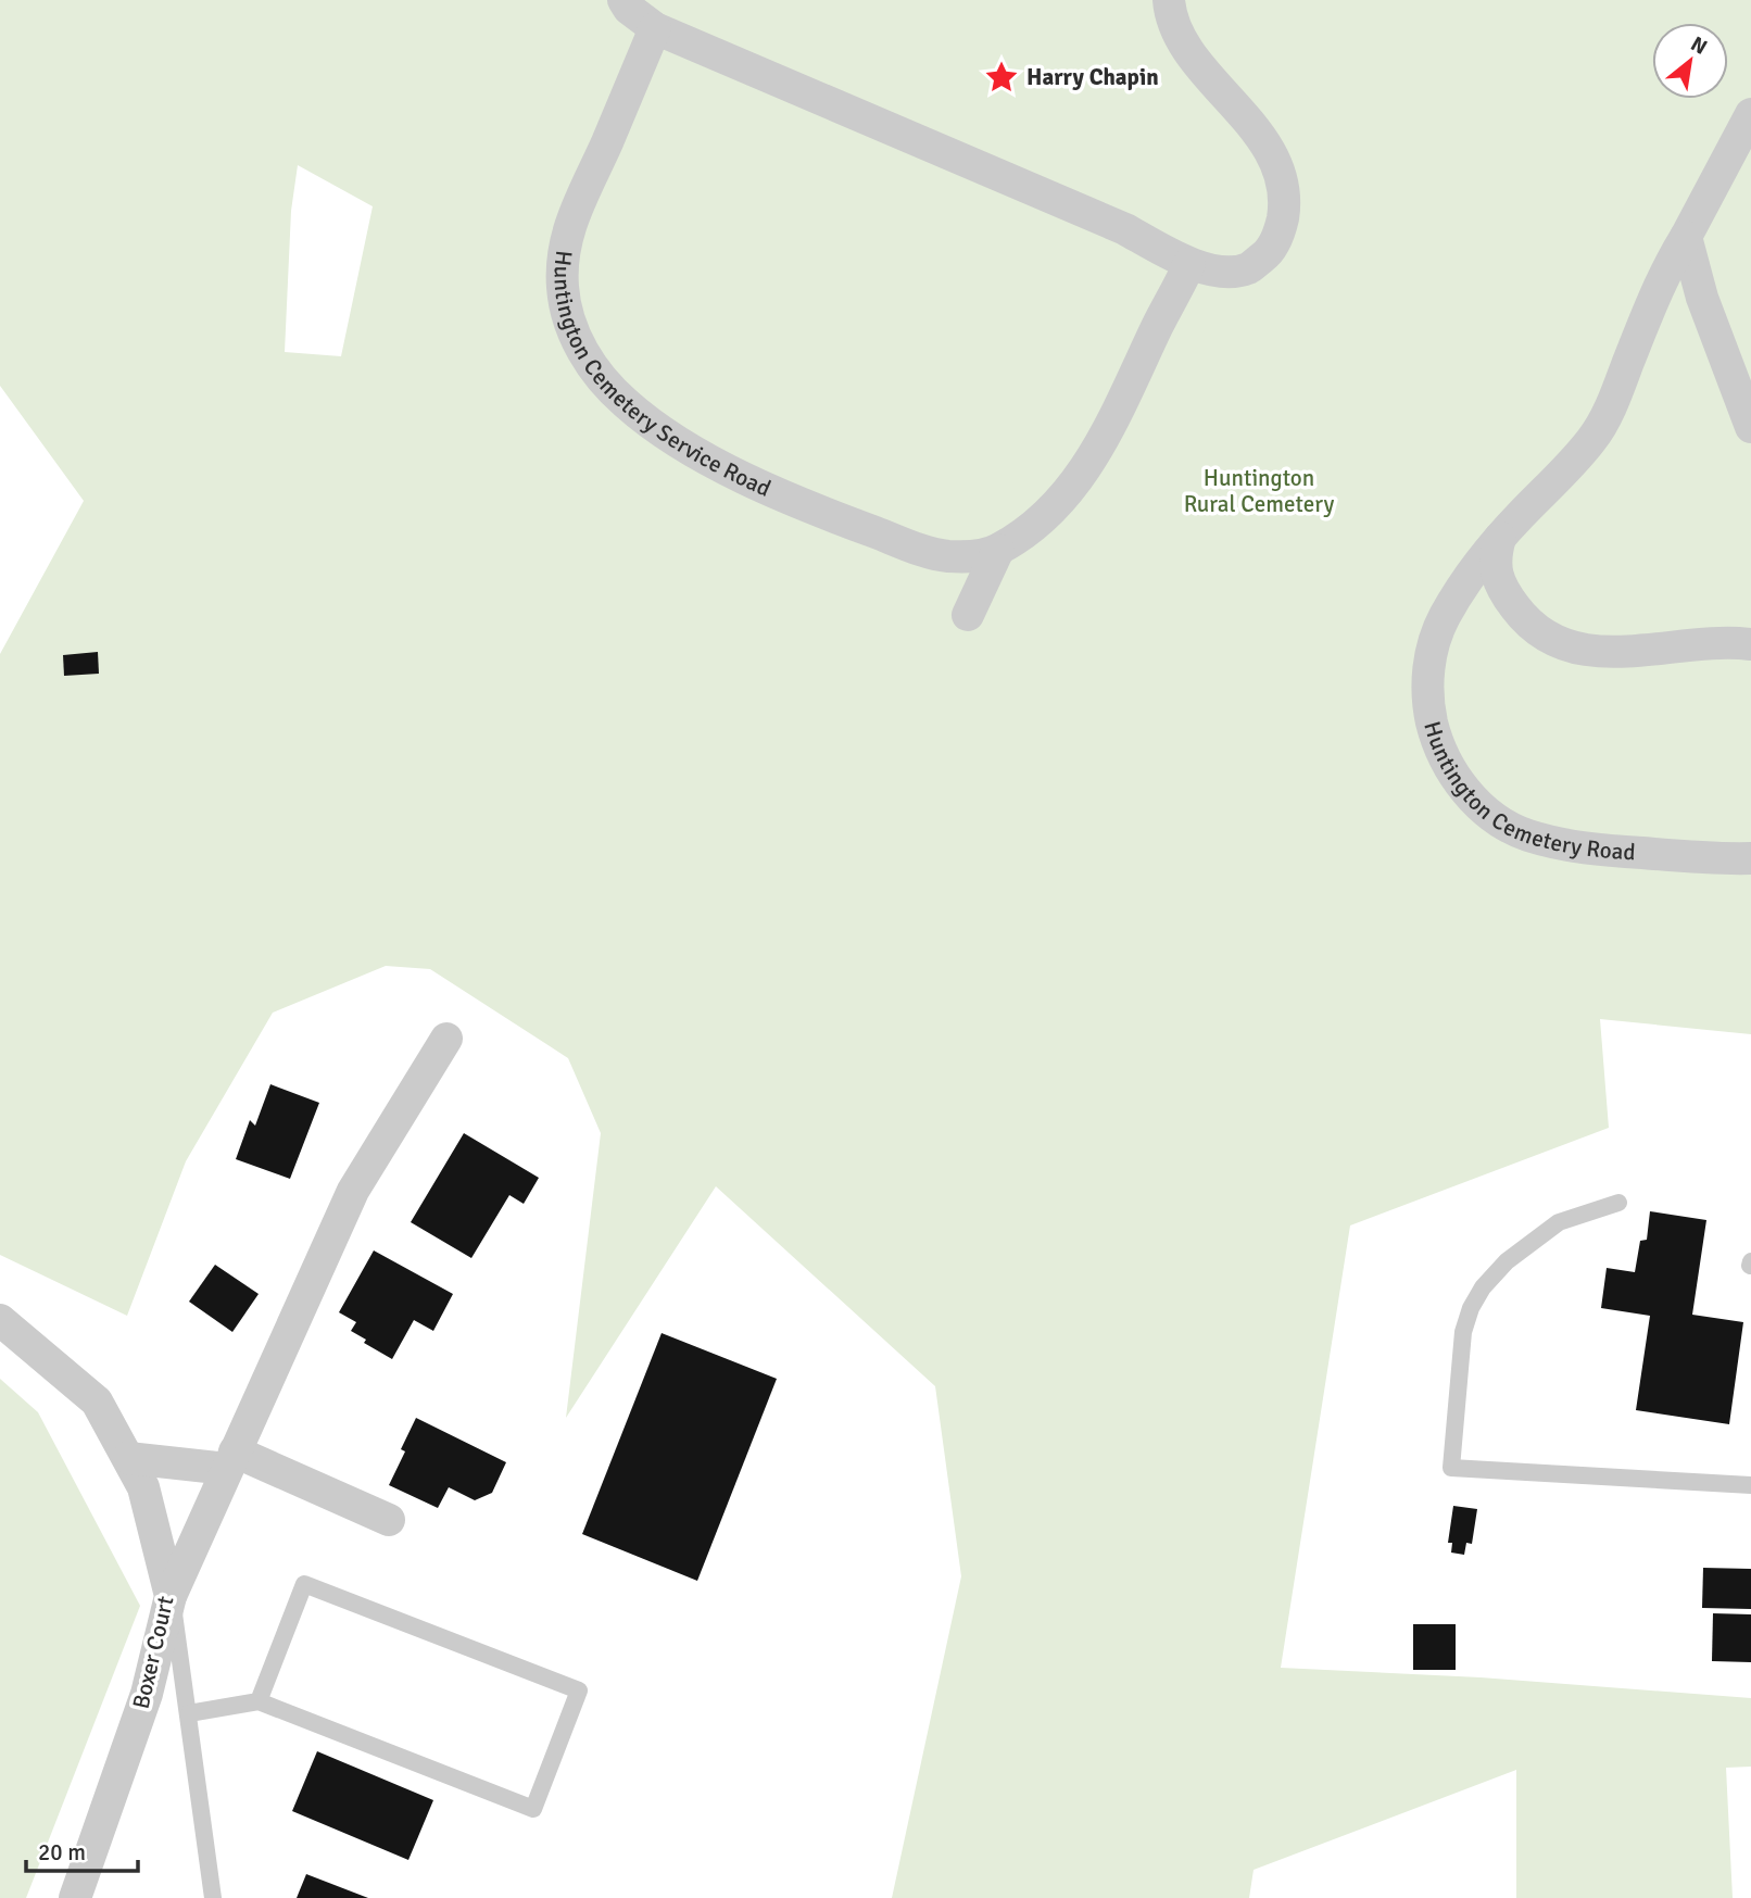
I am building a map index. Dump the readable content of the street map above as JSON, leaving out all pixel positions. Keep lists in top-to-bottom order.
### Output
{
  "streets": {
    "street": ["Huntington Cemetery Service Road", "Huntington Cemetery Road", "Boxer Court"]
  },
  "parks": ["Huntington Rural Cemetery"],
  "places": {
    "place": ["Harry Chapin"]
  },
  "scale_bar": "20 m",
  "north": "top right"
}
